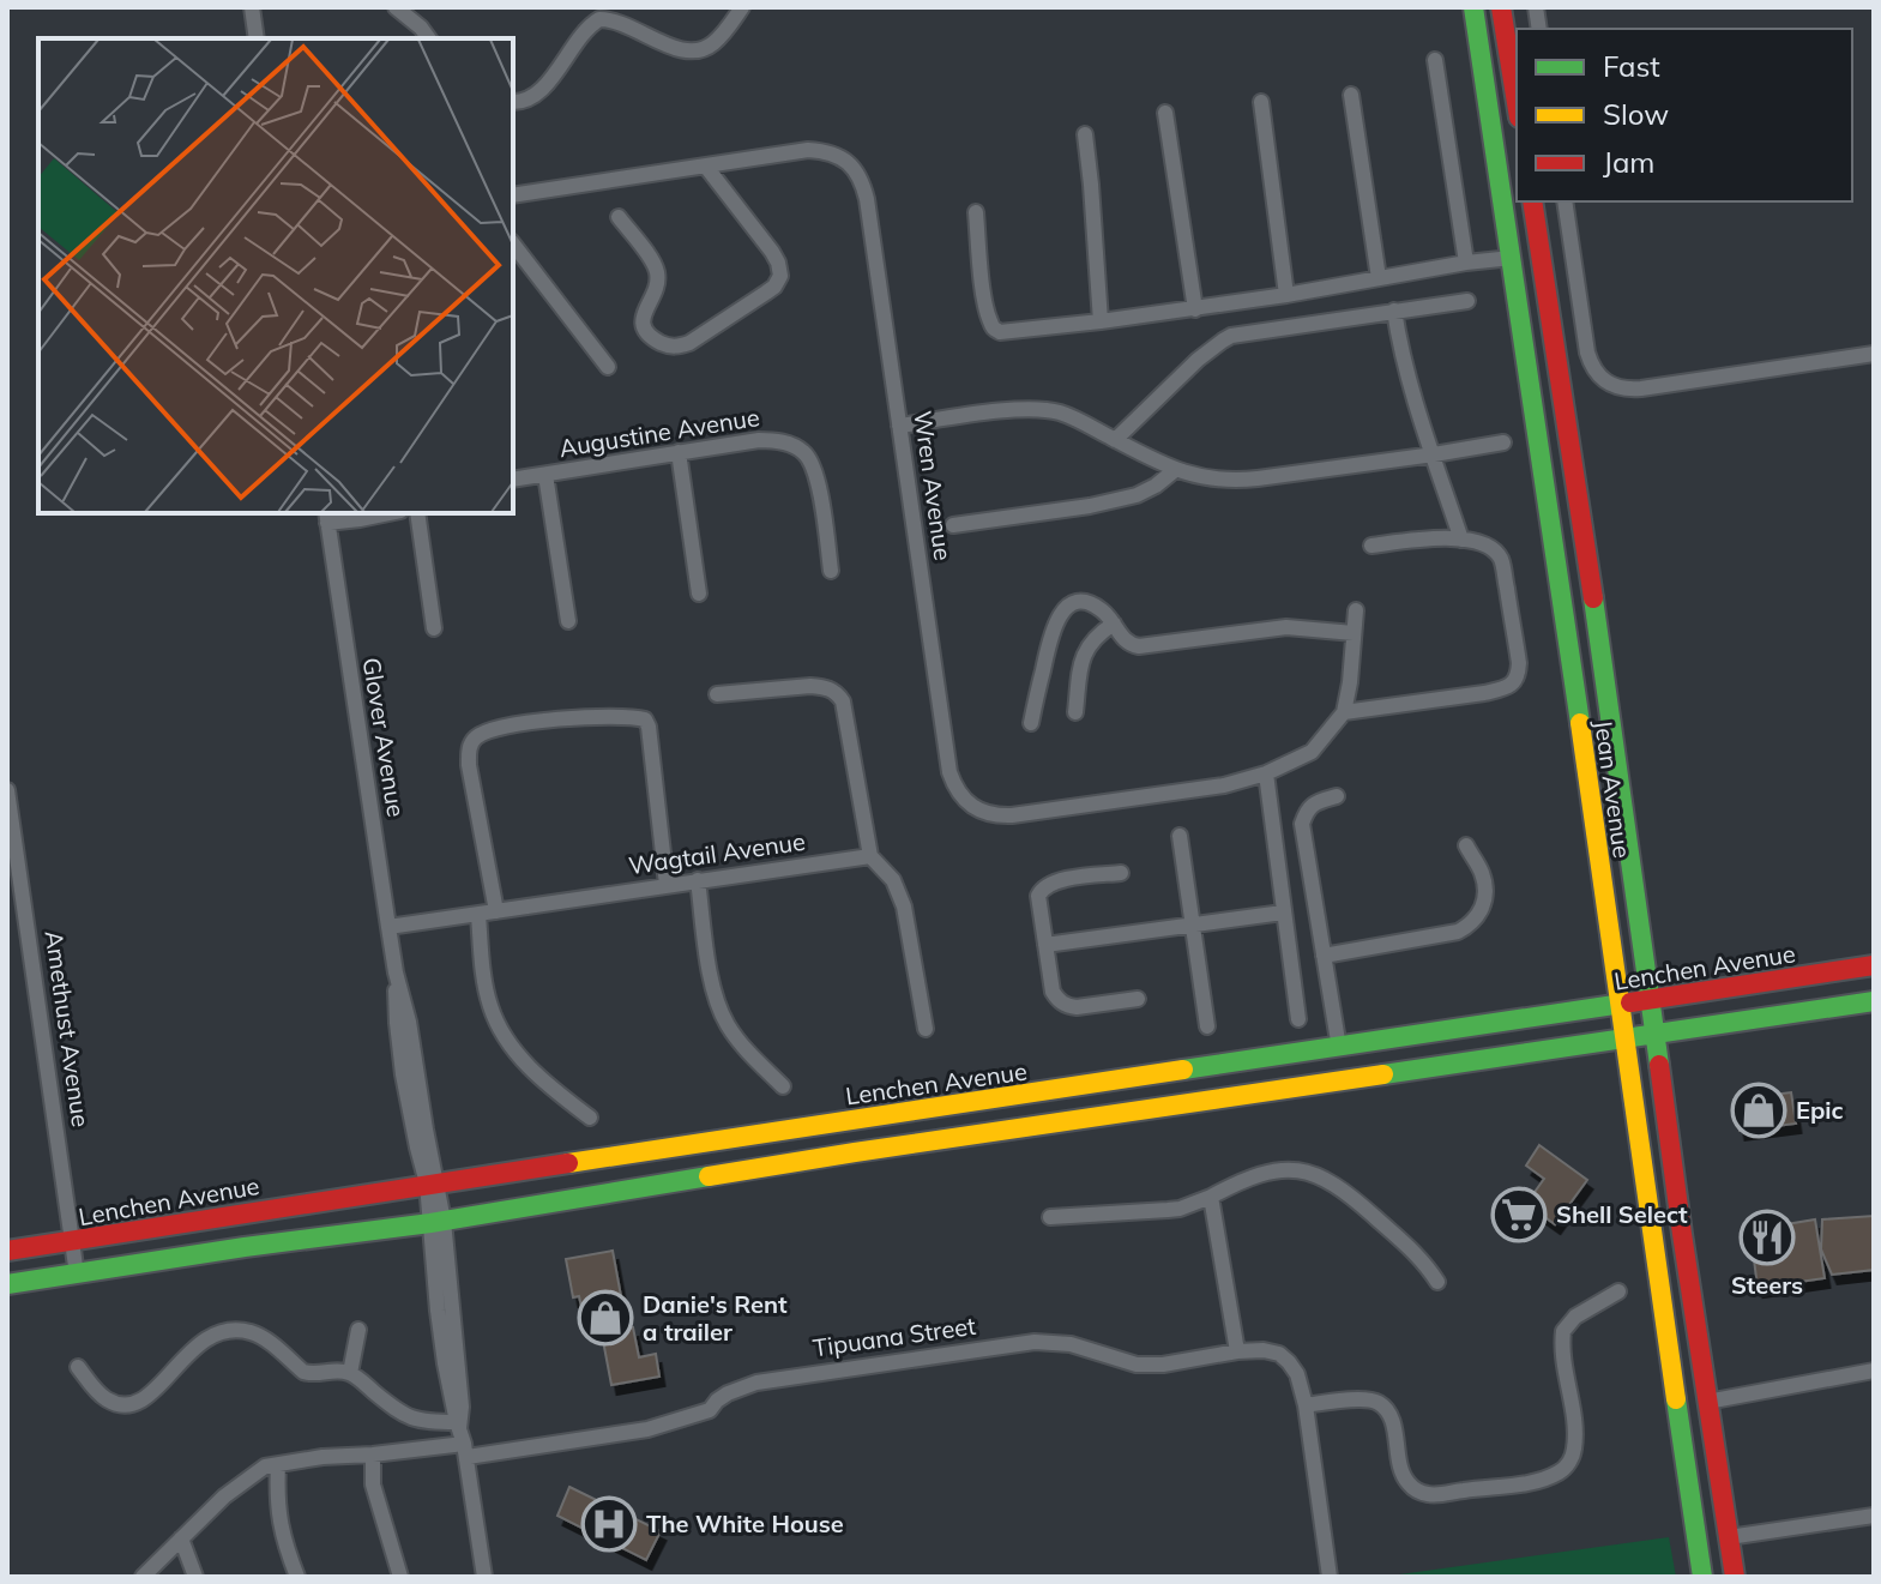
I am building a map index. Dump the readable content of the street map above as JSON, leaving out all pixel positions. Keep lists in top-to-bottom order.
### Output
{
  "streets": {
    "main road": ["Jean Avenue", "Lenchen Avenue"],
    "street": [
      "Augustine Avenue",
      "Wren Avenue",
      "Glover Avenue",
      "Wagtail Avenue",
      "Amethust Avenue",
      "Tipuana Street"
    ]
  },
  "crossings": [
    ["Glover Avenue", "Wagtail Avenue"],
    ["Glover Avenue", "Lenchen Avenue"],
    ["Glover Avenue", "Tipuana Street"],
    ["Jean Avenue", "Lenchen Avenue"],
    ["Lenchen Avenue", "Amethust Avenue"]
  ],
  "places": {
    "shop": ["Epic", "Danie's Rent a trailer"],
    "supermarket": ["Shell Select"],
    "restaurant": ["Steers"],
    "hospital": ["The White House"]
  },
  "legend": ["Fast", "Slow", "Jam"]
}
